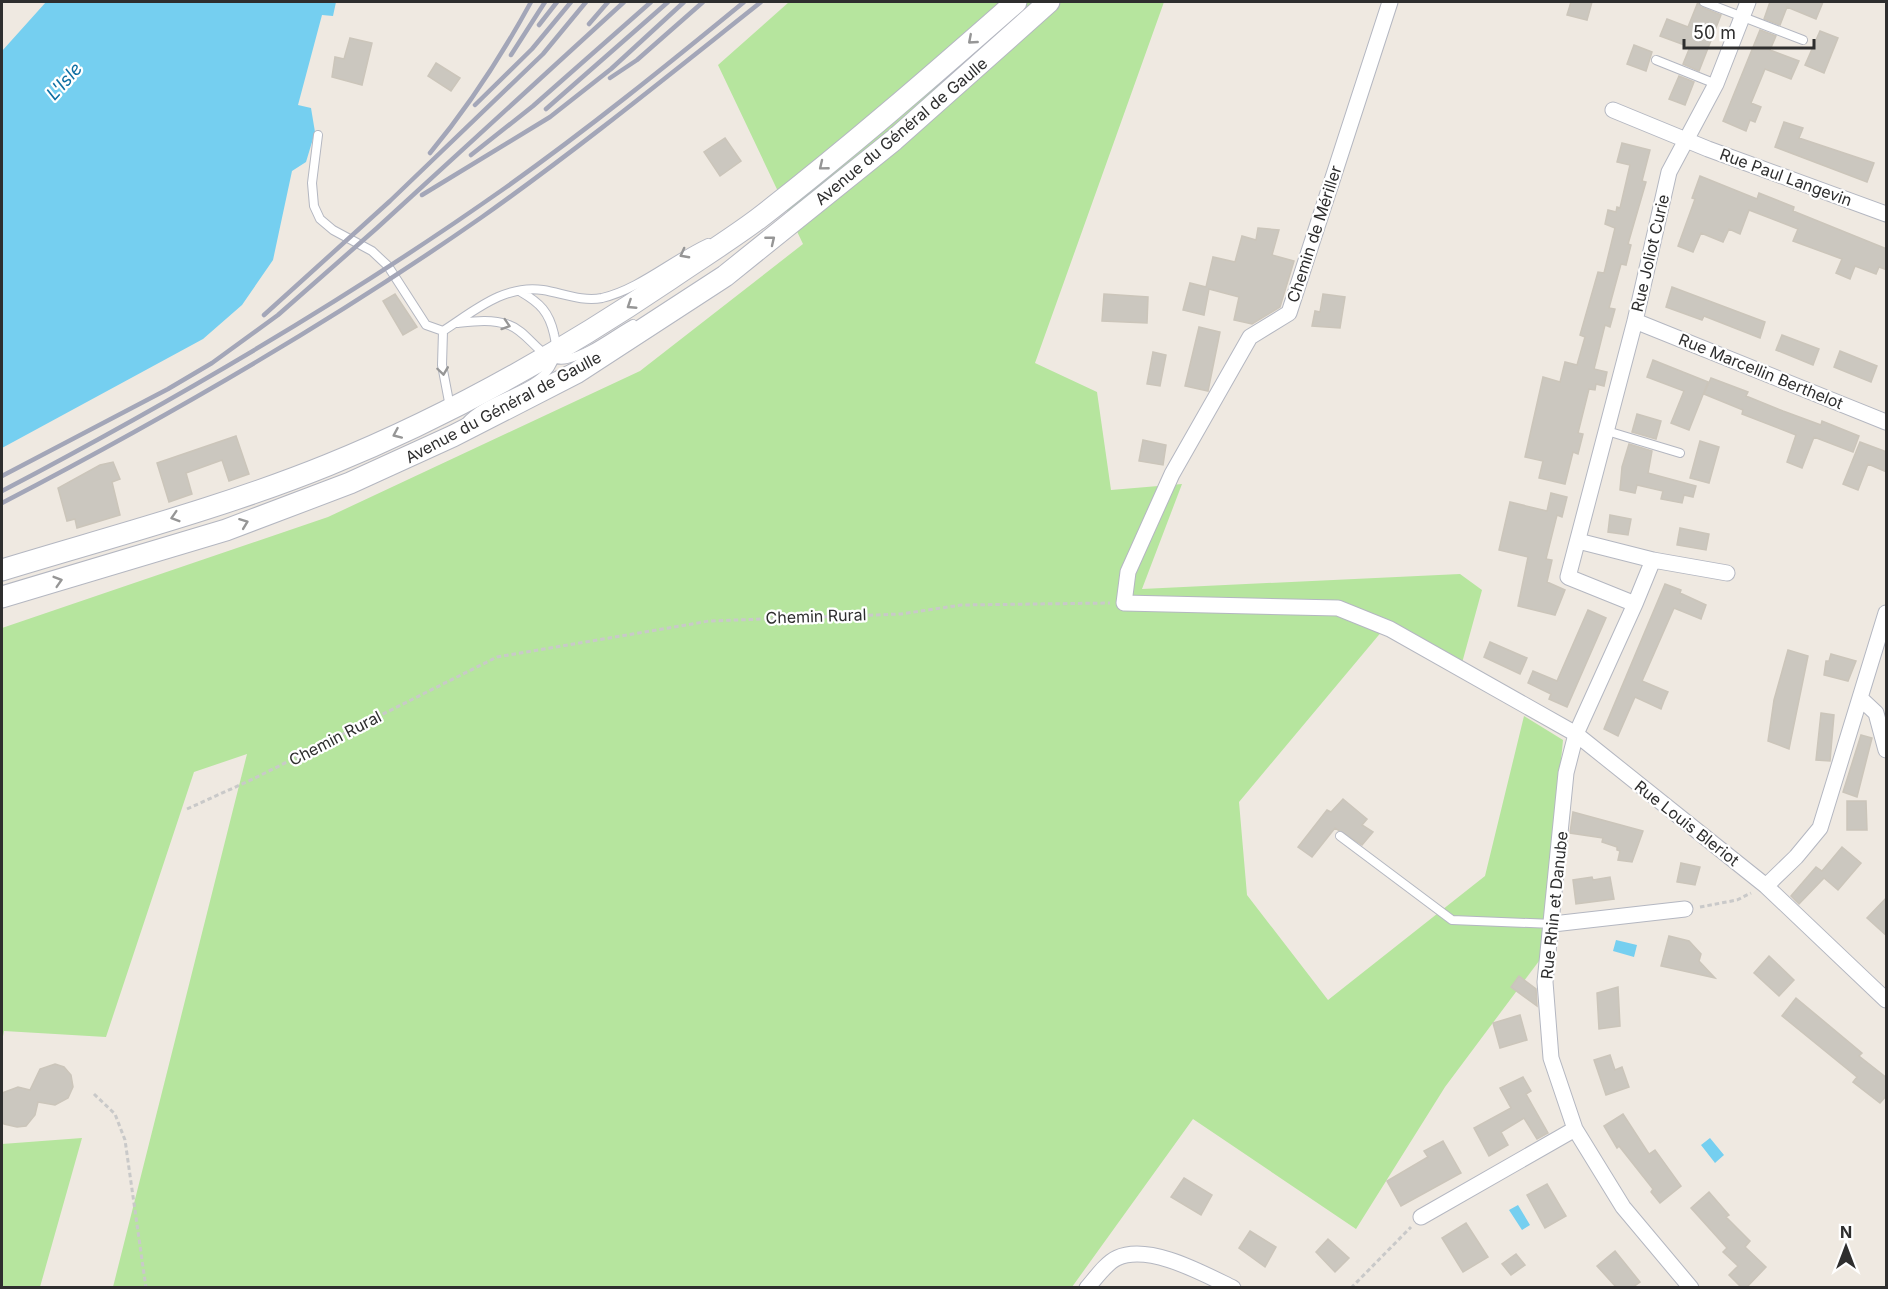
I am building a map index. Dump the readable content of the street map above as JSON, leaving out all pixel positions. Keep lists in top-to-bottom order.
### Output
{
  "streets": {
    "main road": ["Avenue du Général de Gaulle"],
    "street": [
      "Rue Paul Langevin",
      "Chemin de Mériller",
      "Rue Joliot Curie",
      "Rue Marcellin Berthelot",
      "Rue Louis Bleriot",
      "Rue Rhin et Danube"
    ],
    "path": ["Chemin Rural"]
  },
  "crossings": [
    ["Rue Paul Langevin", "Rue Joliot Curie"],
    ["Chemin de Mériller", "Chemin Rural"],
    ["Chemin de Mériller", "Rue Louis Bleriot"],
    ["Rue Joliot Curie", "Rue Marcellin Berthelot"],
    ["Chemin Rural", "Rue Louis Bleriot"],
    ["Rue Louis Bleriot", "Rue Rhin et Danube"]
  ],
  "water": ["L'Isle"],
  "scale_bar": "50 m",
  "north": "top"
}
